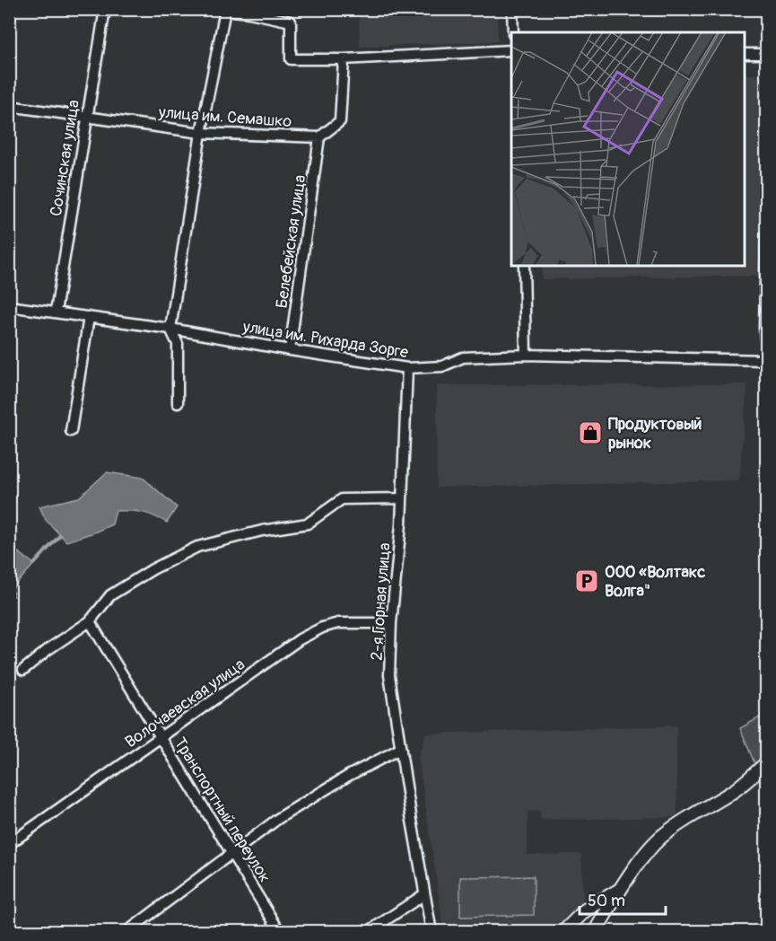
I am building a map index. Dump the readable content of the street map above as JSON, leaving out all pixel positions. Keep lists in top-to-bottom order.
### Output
{
  "streets": {
    "street": [
      "улица им. Семашко",
      "Сочинская улица",
      "Белебейская улица",
      "улица им. Рихарда Зорге",
      "2-я Горная улица",
      "Волочаевская улица",
      "Транспортный переулок"
    ]
  },
  "crossings": [
    ["улица им. Семашко", "Сочинская улица"],
    ["улица им. Семашко", "Белебейская улица"],
    ["Сочинская улица", "улица им. Рихарда Зорге"],
    ["Белебейская улица", "улица им. Рихарда Зорге"],
    ["улица им. Рихарда Зорге", "2-я Горная улица"],
    ["2-я Горная улица", "Волочаевская улица"],
    ["Волочаевская улица", "Транспортный переулок"]
  ],
  "places": {
    "shop": ["Продуктовый рынок"],
    "parking": ["ООО «Волтакс Волга\""]
  },
  "scale_bar": "50 m"
}
